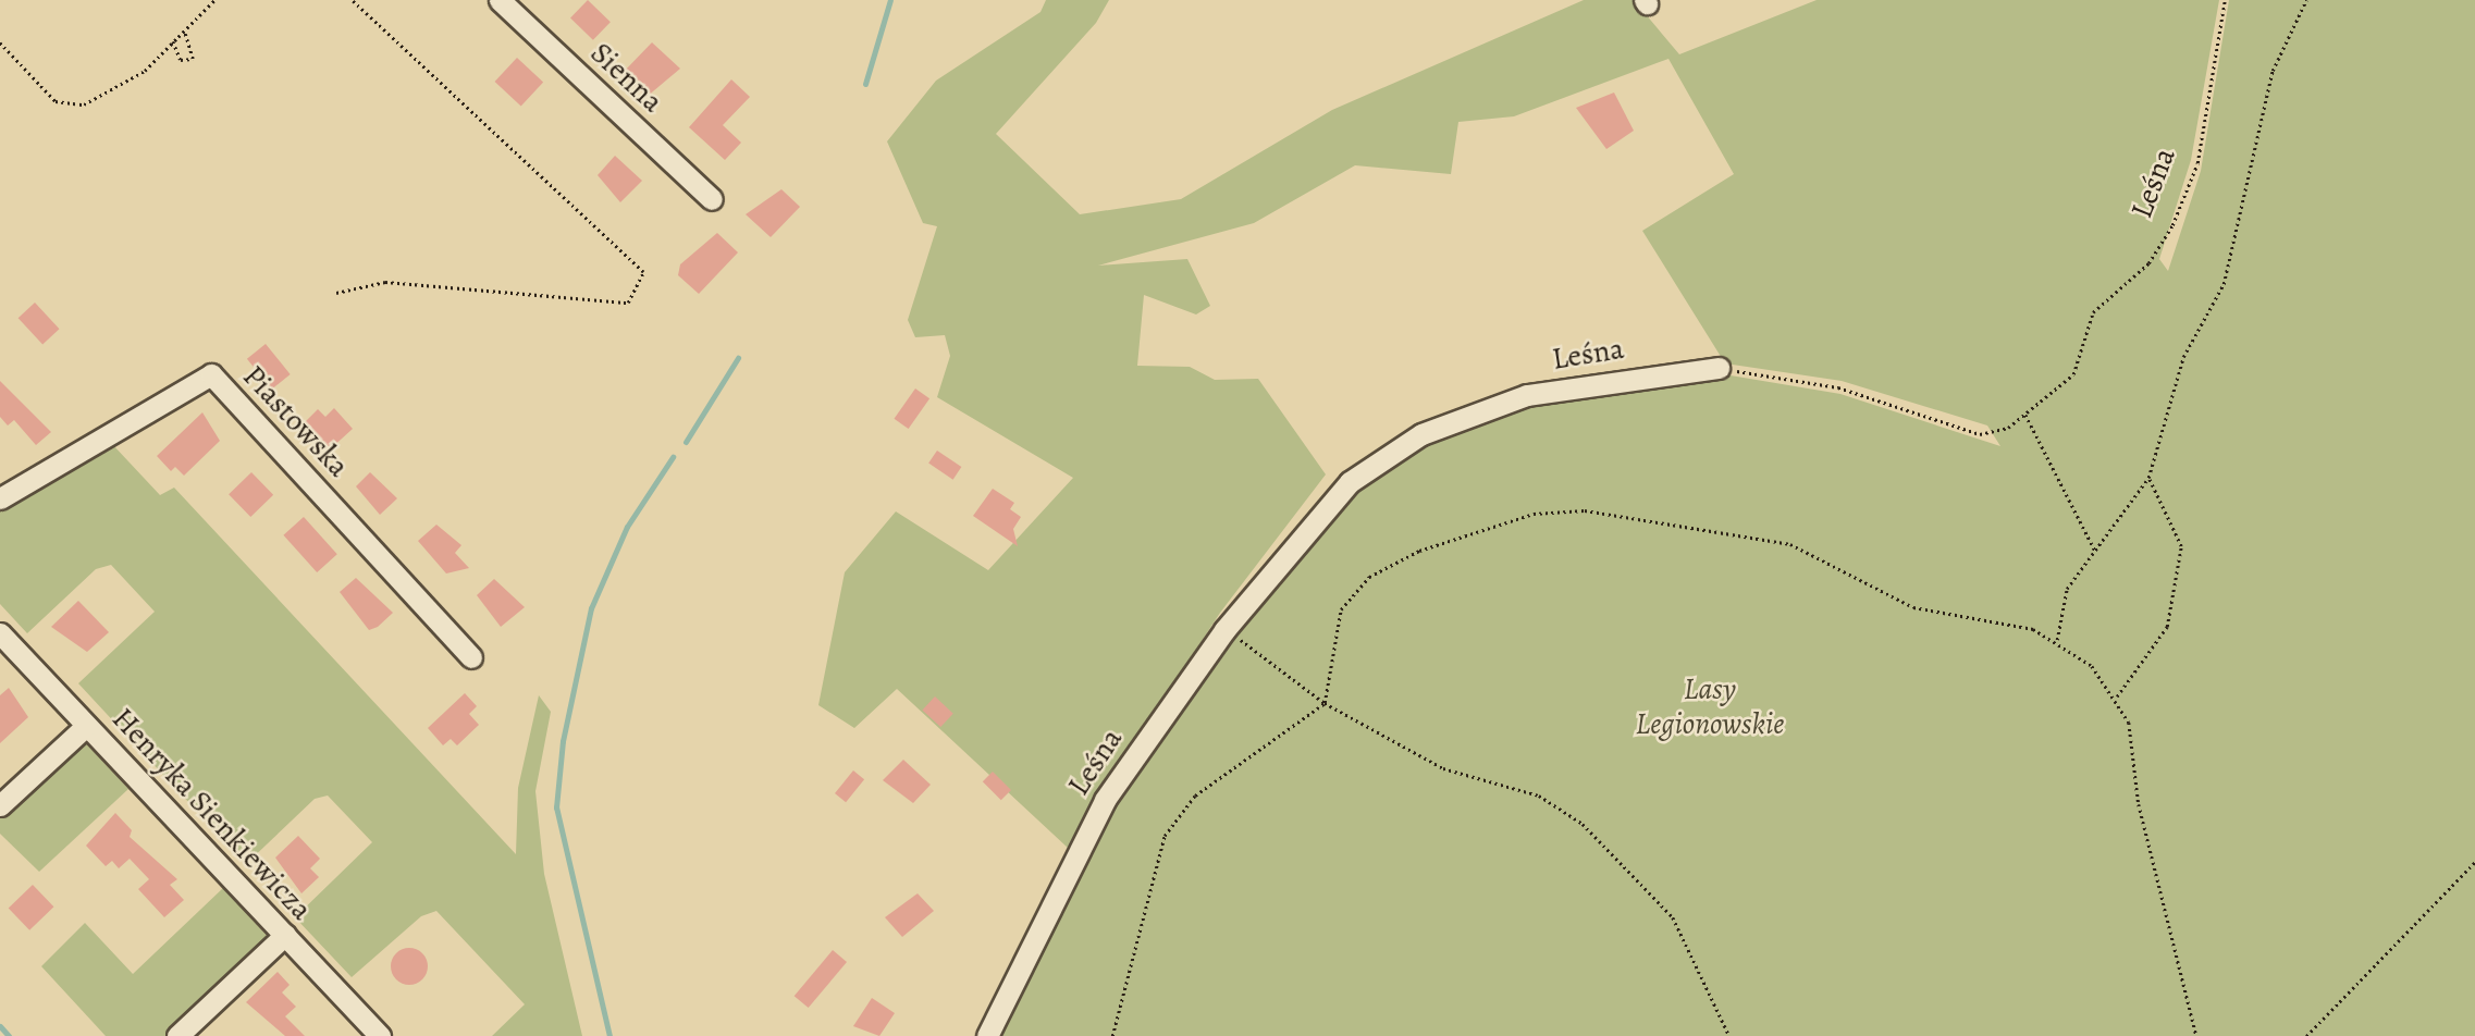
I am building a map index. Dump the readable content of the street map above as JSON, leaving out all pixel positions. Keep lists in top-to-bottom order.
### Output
{
  "streets": {
    "street": [
      "Sienna",
      "Leśna",
      "Piastowska",
      "Henryka Sienkiewicza"
    ]
  },
  "parks": ["Lasy Legionowskie"]
}
